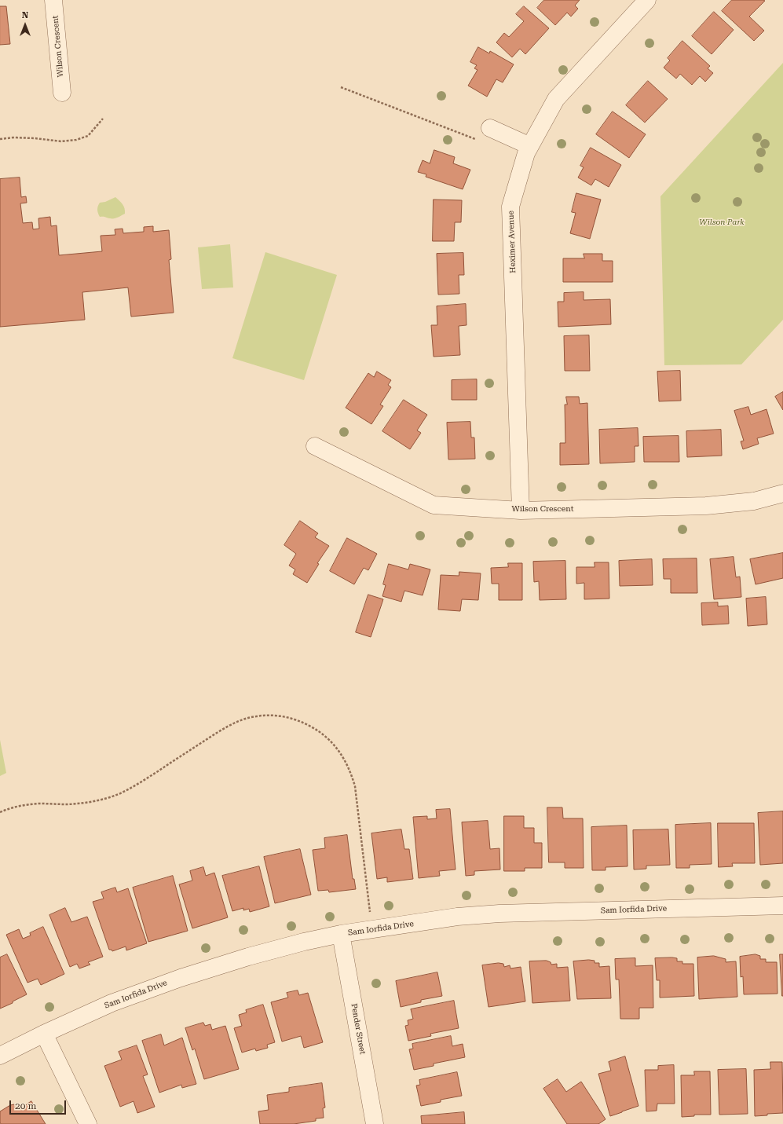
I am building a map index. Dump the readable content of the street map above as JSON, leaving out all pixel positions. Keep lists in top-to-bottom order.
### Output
{
  "streets": {
    "street": [
      "Wilson Crescent",
      "Heximer Avenue",
      "Sam Iorfida Drive",
      "Pender Street"
    ]
  },
  "crossings": [
    ["Wilson Crescent", "Heximer Avenue"],
    ["Sam Iorfida Drive", "Pender Street"]
  ],
  "parks": ["Wilson Park"],
  "scale_bar": "20 m",
  "north": "top"
}
